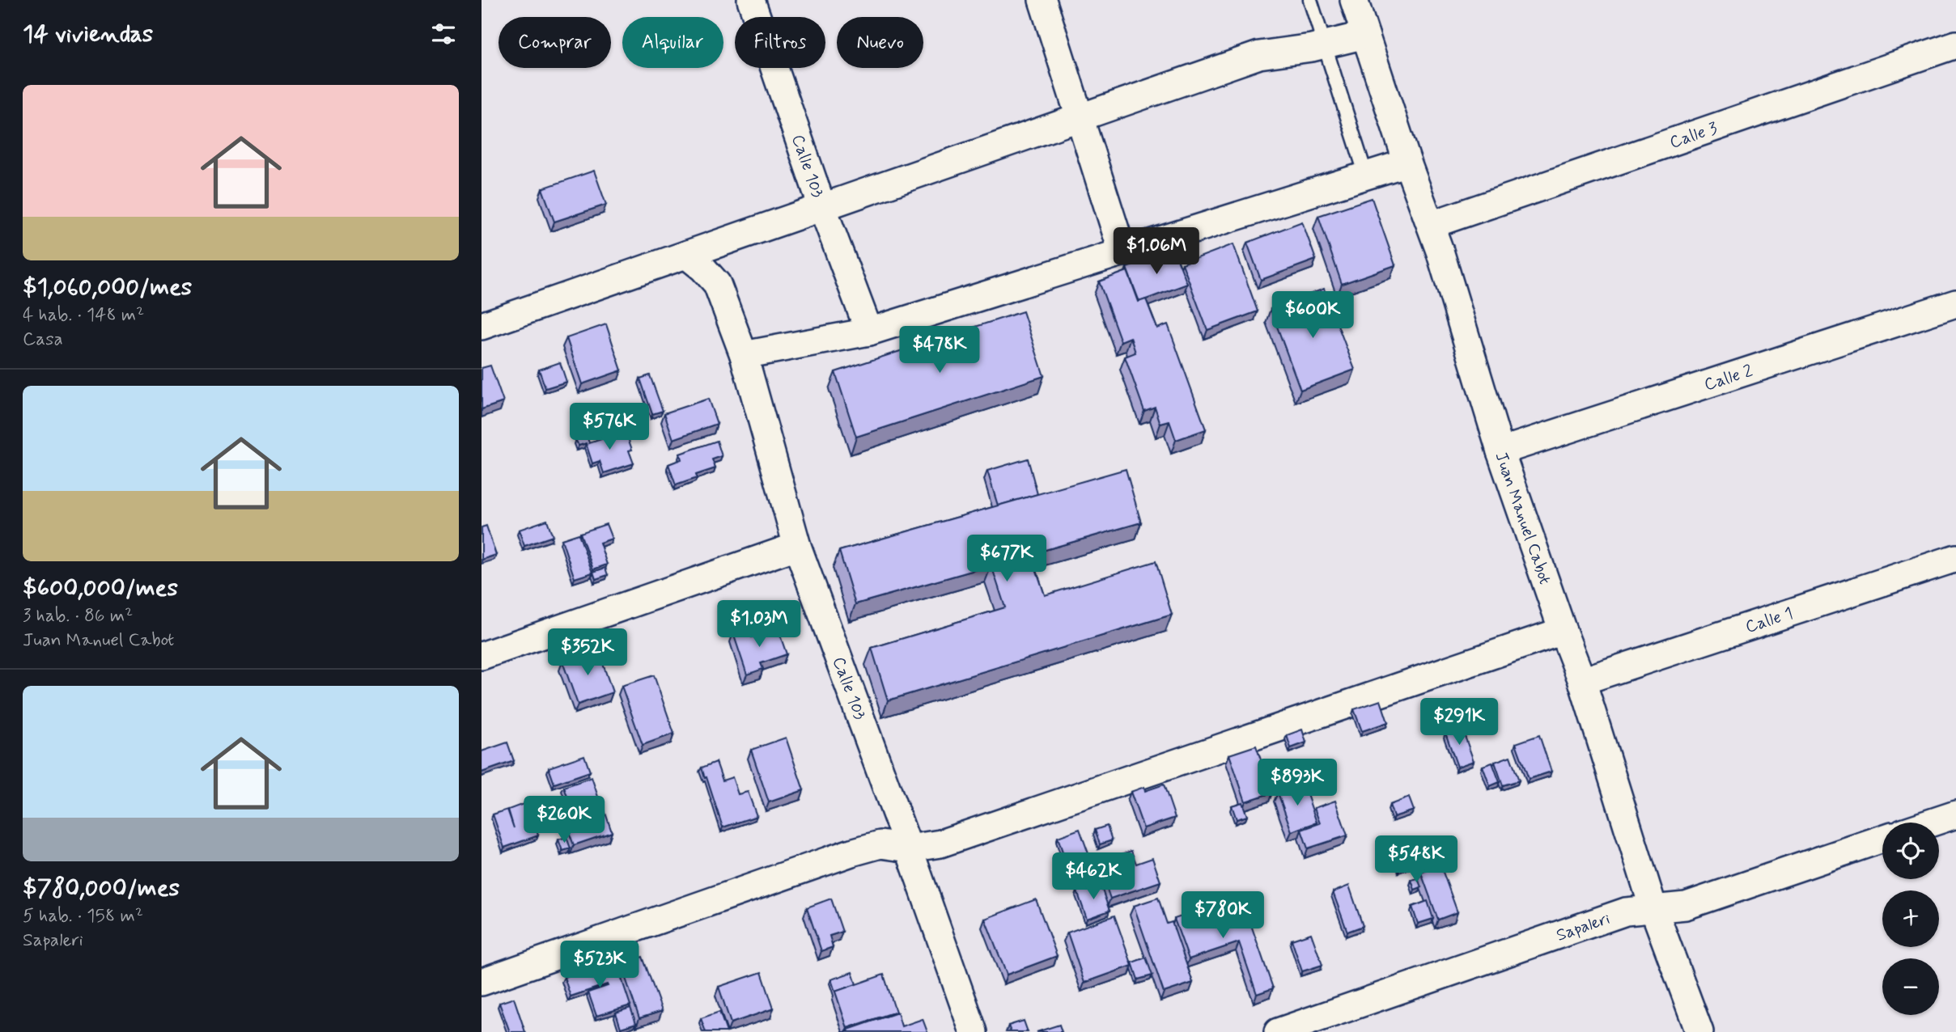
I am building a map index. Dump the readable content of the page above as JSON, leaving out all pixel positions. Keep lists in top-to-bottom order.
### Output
{
  "streets": {
    "street": [
      "Calle 3",
      "Calle 103",
      "Calle 2",
      "Juan Manuel Cabot",
      "Calle 1",
      "Sapaleri"
    ]
  },
  "crossings": [
    ["Calle 3", "Juan Manuel Cabot"],
    ["Calle 2", "Juan Manuel Cabot"],
    ["Juan Manuel Cabot", "Calle 1"],
    ["Juan Manuel Cabot", "Sapaleri"]
  ],
  "page": {
    "heading": "14 viviendas",
    "chip": [
      "Comprar",
      "Alquilar",
      "Filtros",
      "Nuevo"
    ],
    "list": [
      {
        "name": "$1,060,000/mes",
        "note": "4 hab. · 148 m² · Casa"
      },
      {
        "name": "$600,000/mes",
        "note": "3 hab. · 86 m² · Juan Manuel Cabot"
      },
      {
        "name": "$780,000/mes",
        "note": "5 hab. · 158 m² · Sapaleri"
      }
    ],
    "price": [
      "$1.06M",
      "$600K",
      "$478K",
      "$576K",
      "$677K",
      "$1.03M",
      "$352K",
      "$291K",
      "$893K",
      "$260K",
      "$548K",
      "$462K",
      "$780K",
      "$523K"
    ],
    "map_buttons": ["+", "−"]
  }
}
